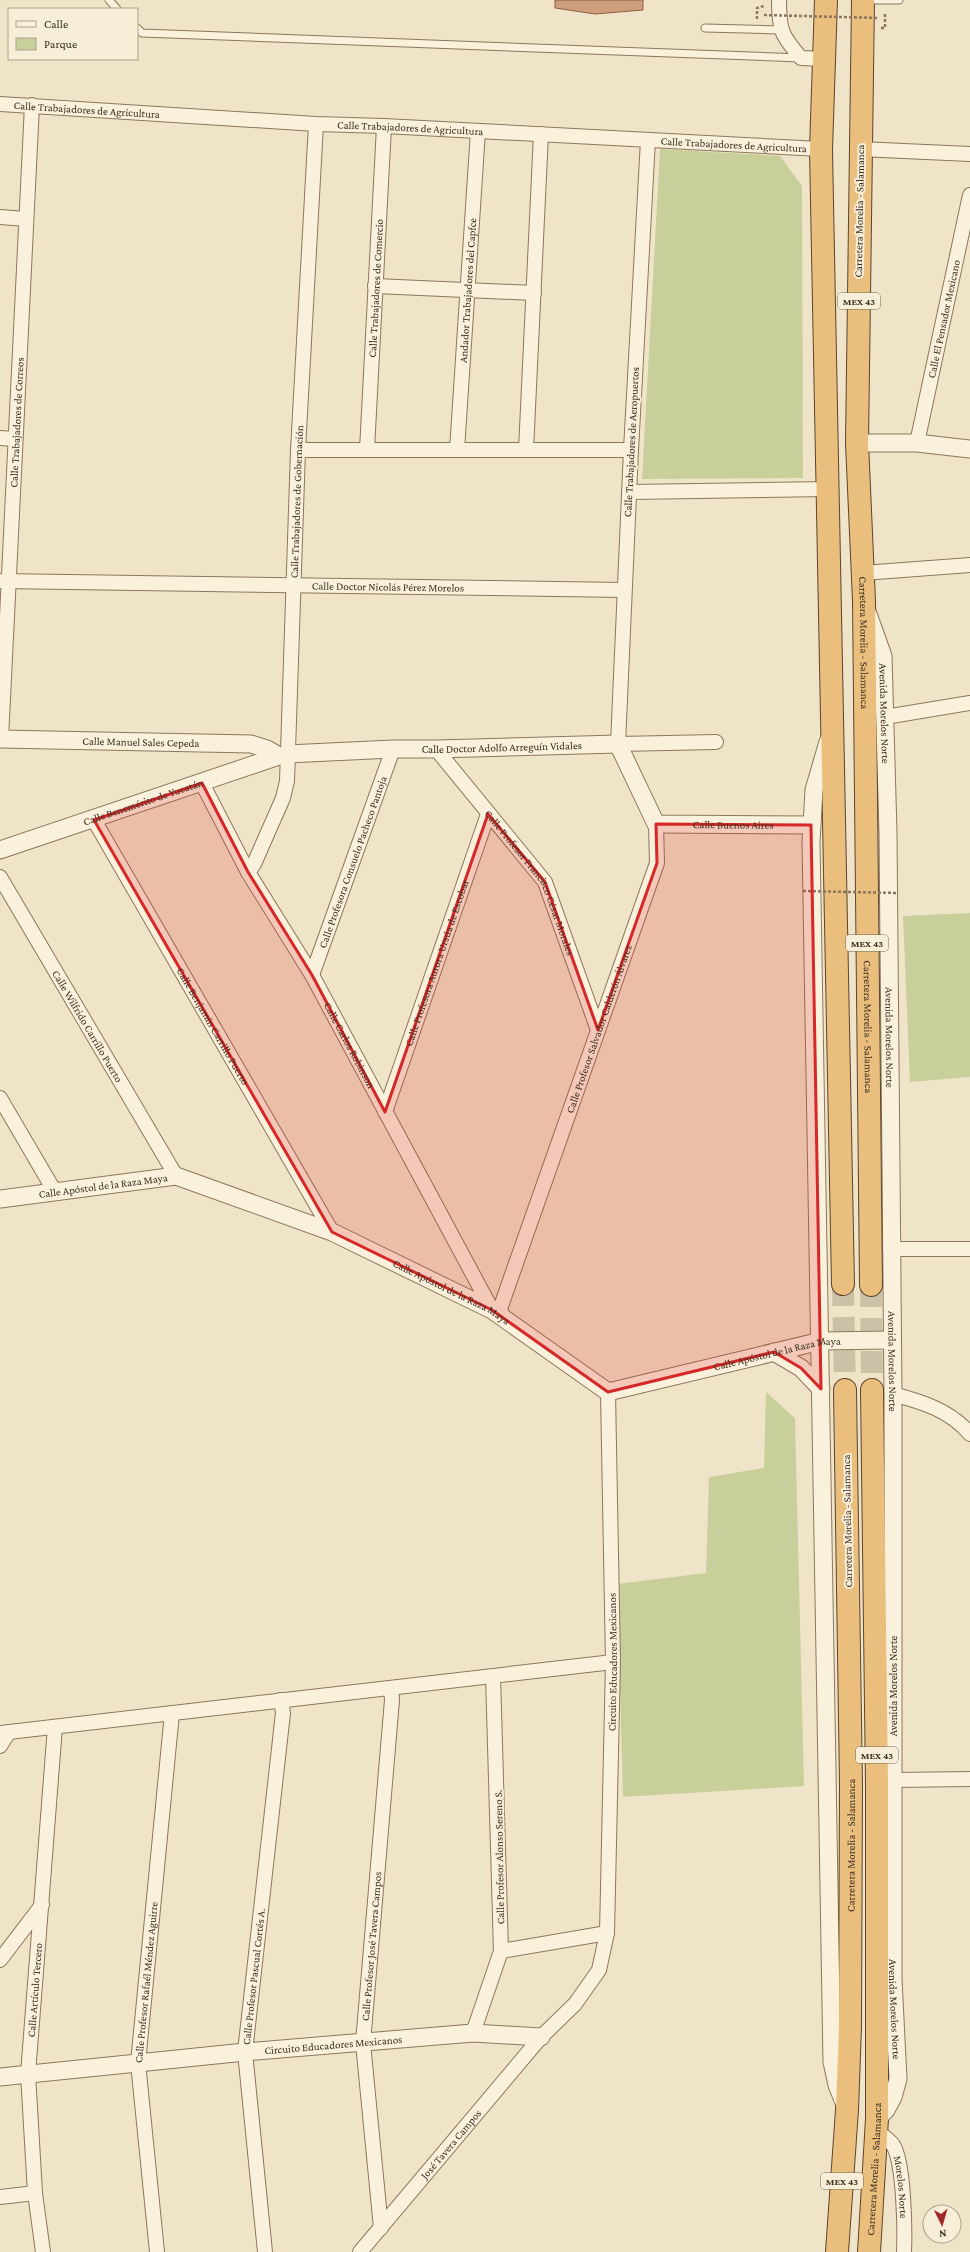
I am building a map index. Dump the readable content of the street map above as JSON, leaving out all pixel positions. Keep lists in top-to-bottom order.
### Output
{
  "streets": {
    "highway": ["Carretera Morelia - Salamanca", "MEX 43"],
    "street": [
      "Calle Trabajadores de Agricultura",
      "Calle Trabajadores de Comercio",
      "Andador Trabajadores del Capfce",
      "Calle El Pensador Mexicano",
      "Calle Trabajadores de Correos",
      "Calle Trabajadores de Aeropuertos",
      "Calle Trabajadores de Gobernación",
      "Calle Doctor Nicolás Pérez Morelos",
      "Avenida Morelos Norte",
      "Calle Manuel Sales Cepeda",
      "Calle Doctor Adolfo Arreguín Vidales",
      "Calle Benemérito de Yucatán",
      "Calle Buenos Aires",
      "Calle Profesora Consuelo Pacheco Pantoja",
      "Calle Profesor Francisco César Morales",
      "Calle Profesora Aurora Ursúa de Escobar",
      "Calle Benjamín Carrillo Puerto",
      "Calle Wilfrido Carrillo Puerto",
      "Calle Profesor Salvador Calderón Álvarez",
      "Calle Carlos Robinson",
      "Calle Apóstol de la Raza Maya",
      "Circuito Educadores Mexicanos",
      "Calle Profesor Alonso Sereno S.",
      "Calle Profesor José Tavera Campos",
      "Calle Profesor Pascual Cortés A.",
      "Calle Profesor Rafaél Méndez Aguirre",
      "Calle Artículo Tercero",
      "José Tavera Campos",
      "Morelos Norte"
    ]
  },
  "crossings": [
    ["Calle Trabajadores de Agricultura", "Calle Trabajadores de Comercio"],
    ["Calle Trabajadores de Agricultura", "Andador Trabajadores del Capfce"],
    ["Calle Trabajadores de Agricultura", "MEX 43"],
    ["Calle Trabajadores de Agricultura", "Calle Trabajadores de Correos"],
    ["Calle Trabajadores de Agricultura", "Calle Trabajadores de Aeropuertos"],
    ["Calle Trabajadores de Agricultura", "Calle Trabajadores de Gobernación"],
    ["Carretera Morelia - Salamanca", "Avenida Morelos Norte"],
    ["Carretera Morelia - Salamanca", "Morelos Norte"],
    ["Calle Trabajadores de Correos", "Calle Doctor Nicolás Pérez Morelos"],
    ["Calle Trabajadores de Correos", "Calle Manuel Sales Cepeda"],
    ["Calle Trabajadores de Aeropuertos", "Calle Doctor Nicolás Pérez Morelos"],
    ["Calle Trabajadores de Aeropuertos", "Calle Doctor Adolfo Arreguín Vidales"],
    ["Calle Trabajadores de Aeropuertos", "Calle Profesor Salvador Calderón Álvarez"],
    ["Calle Trabajadores de Gobernación", "Calle Doctor Nicolás Pérez Morelos"],
    ["Calle Trabajadores de Gobernación", "Calle Manuel Sales Cepeda"],
    ["Calle Trabajadores de Gobernación", "Calle Doctor Adolfo Arreguín Vidales"],
    ["Calle Trabajadores de Gobernación", "Calle Benemérito de Yucatán"],
    ["Calle Trabajadores de Gobernación", "Calle Carlos Robinson"],
    ["Avenida Morelos Norte", "Calle Apóstol de la Raza Maya"],
    ["Avenida Morelos Norte", "Morelos Norte"],
    ["Calle Manuel Sales Cepeda", "Calle Doctor Adolfo Arreguín Vidales"],
    ["Calle Manuel Sales Cepeda", "Calle Benemérito de Yucatán"],
    ["Calle Doctor Adolfo Arreguín Vidales", "Calle Benemérito de Yucatán"],
    ["Calle Doctor Adolfo Arreguín Vidales", "Calle Profesora Consuelo Pacheco Pantoja"],
    ["Calle Doctor Adolfo Arreguín Vidales", "Calle Profesor Francisco César Morales"],
    ["Calle Doctor Adolfo Arreguín Vidales", "Calle Profesor Salvador Calderón Álvarez"],
    ["Calle Benemérito de Yucatán", "Calle Benjamín Carrillo Puerto"],
    ["Calle Benemérito de Yucatán", "Calle Carlos Robinson"],
    ["Calle Buenos Aires", "Calle Profesor Salvador Calderón Álvarez"],
    ["Calle Profesora Consuelo Pacheco Pantoja", "Calle Carlos Robinson"],
    ["Calle Profesor Francisco César Morales", "Calle Profesora Aurora Ursúa de Escobar"],
    ["Calle Profesor Francisco César Morales", "Calle Profesor Salvador Calderón Álvarez"],
    ["Calle Profesora Aurora Ursúa de Escobar", "Calle Carlos Robinson"],
    ["Calle Benjamín Carrillo Puerto", "Calle Apóstol de la Raza Maya"],
    ["Calle Wilfrido Carrillo Puerto", "Calle Apóstol de la Raza Maya"],
    ["Calle Profesor Salvador Calderón Álvarez", "Calle Carlos Robinson"],
    ["Calle Profesor Salvador Calderón Álvarez", "Calle Apóstol de la Raza Maya"],
    ["Calle Carlos Robinson", "Calle Apóstol de la Raza Maya"],
    ["Calle Apóstol de la Raza Maya", "Circuito Educadores Mexicanos"],
    ["Circuito Educadores Mexicanos", "Calle Profesor Alonso Sereno S."],
    ["Circuito Educadores Mexicanos", "Calle Profesor José Tavera Campos"],
    ["Circuito Educadores Mexicanos", "Calle Profesor Pascual Cortés A."],
    ["Circuito Educadores Mexicanos", "Calle Profesor Rafaél Méndez Aguirre"],
    ["Circuito Educadores Mexicanos", "Calle Artículo Tercero"],
    ["Circuito Educadores Mexicanos", "José Tavera Campos"],
    ["Calle Profesor José Tavera Campos", "José Tavera Campos"]
  ],
  "legend": ["Calle", "Parque"],
  "north": "bottom"
}
